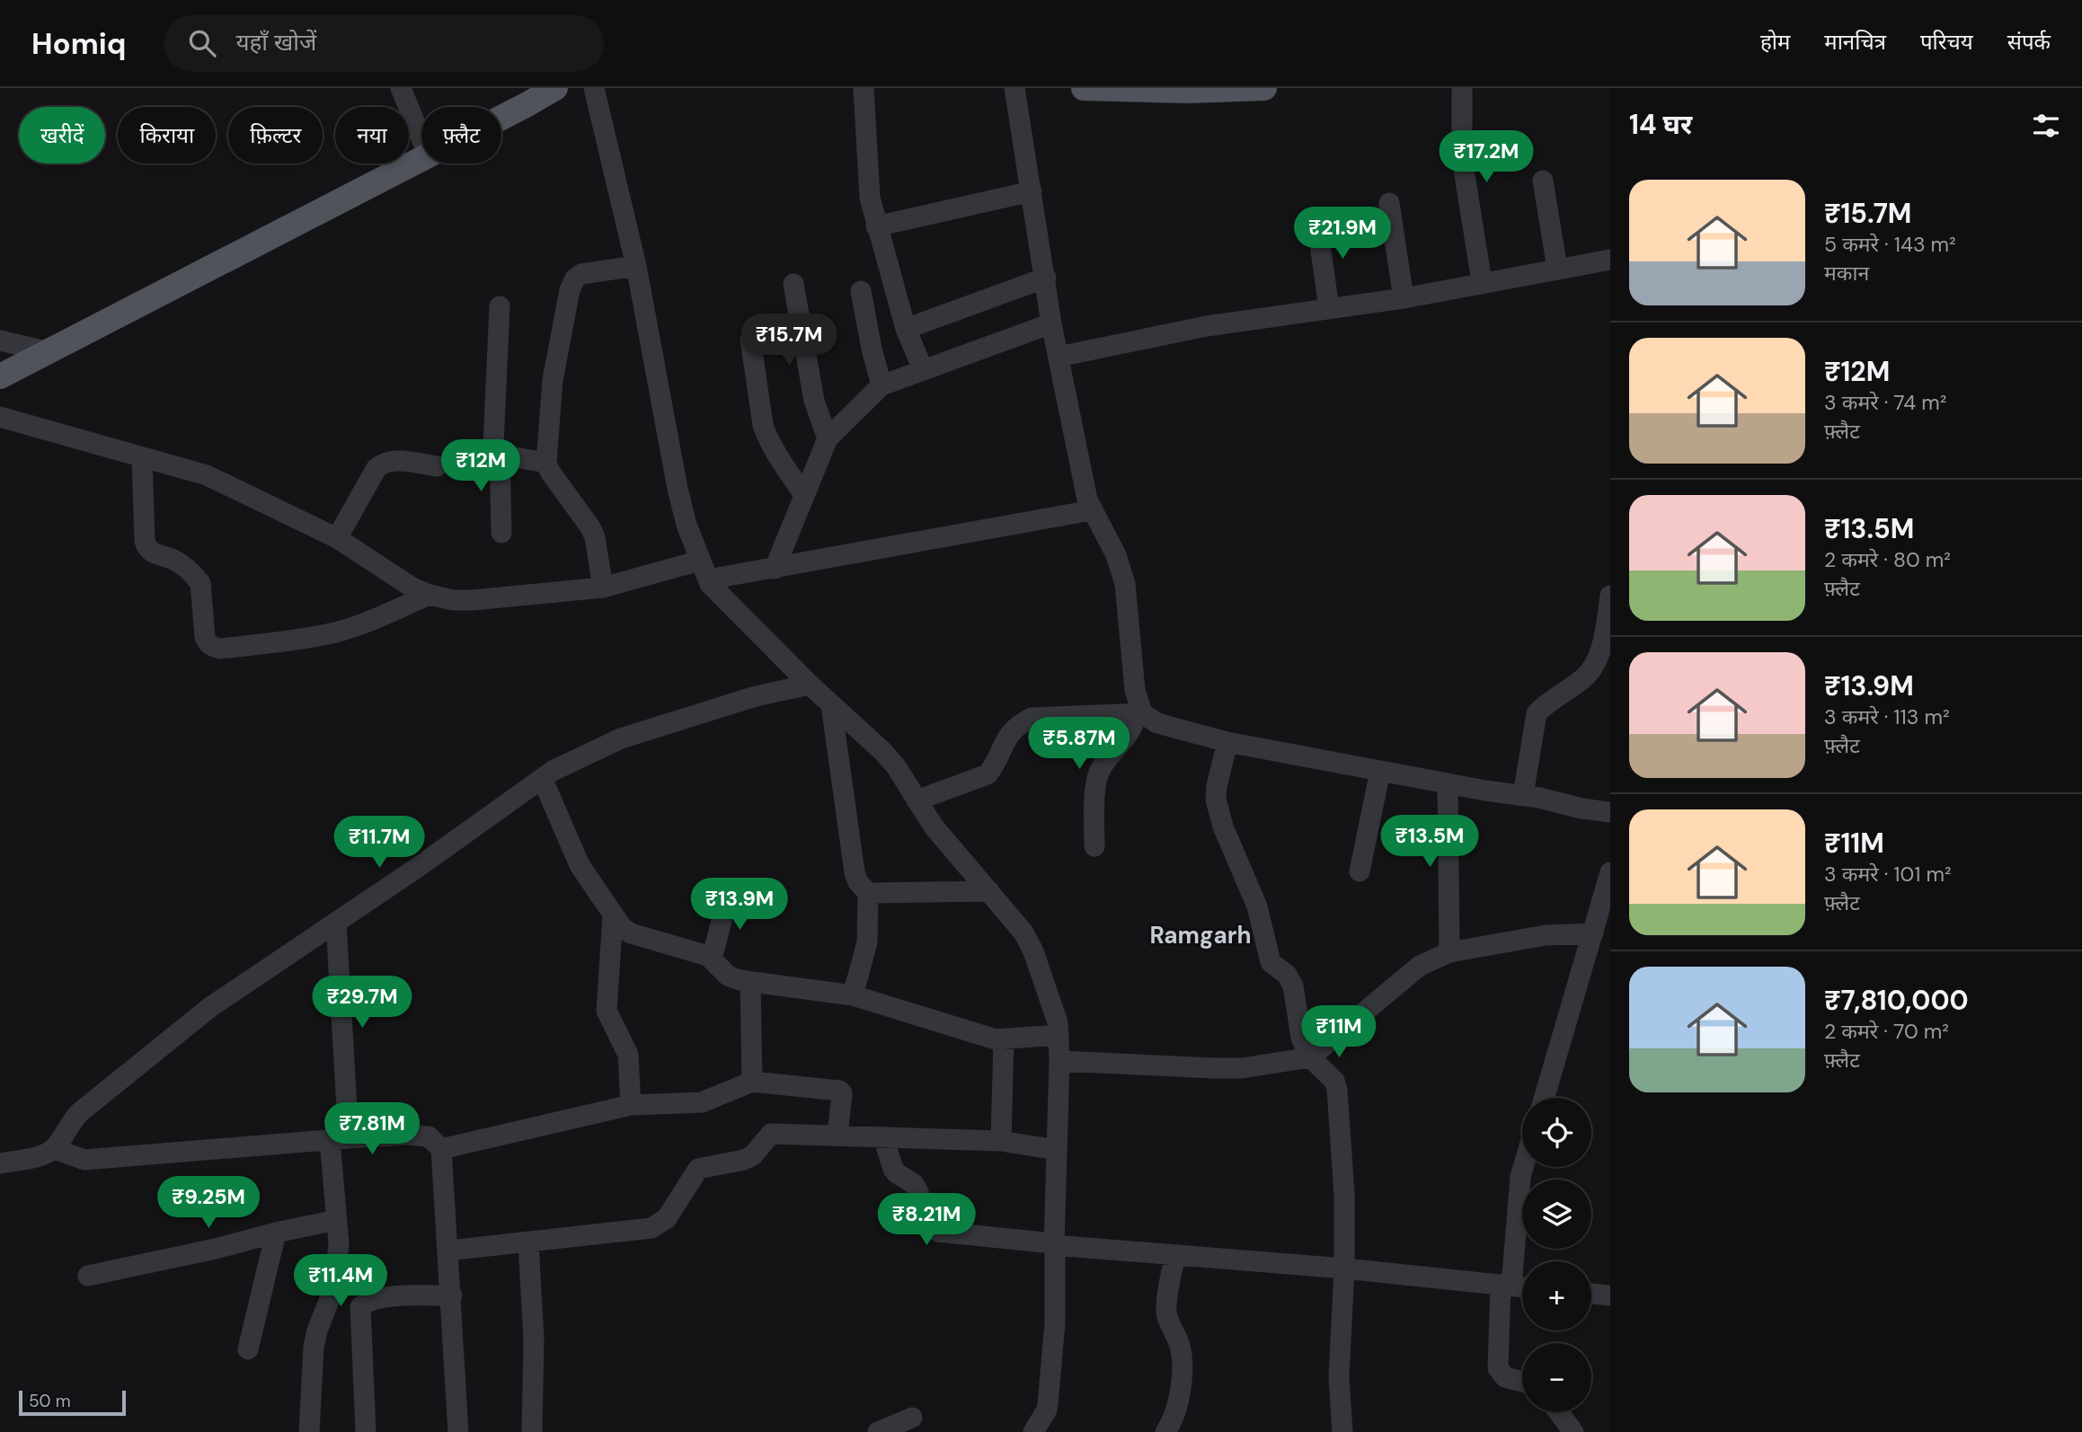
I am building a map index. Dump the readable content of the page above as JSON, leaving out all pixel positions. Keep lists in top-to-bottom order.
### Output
{
  "districts": ["Ramgarh"],
  "scale_bar": "50 m",
  "page": {
    "header": "Homiq",
    "search": "यहाँ खोजें",
    "nav": [
      "होम",
      "मानचित्र",
      "परिचय",
      "संपर्क"
    ],
    "heading": "14 घर",
    "chip": [
      "खरीदें",
      "किराया",
      "फ़िल्टर",
      "नया",
      "फ़्लैट"
    ],
    "price": [
      "₹17.2M",
      "₹21.9M",
      "₹15.7M",
      "₹12M",
      "₹5.87M",
      "₹13.5M",
      "₹11.7M",
      "₹13.9M",
      "₹29.7M",
      "₹11M",
      "₹7.81M",
      "₹9.25M",
      "₹8.21M",
      "₹11.4M"
    ],
    "list": [
      {
        "name": "₹15.7M",
        "note": "5 कमरे · 143 m² · मकान"
      },
      {
        "name": "₹12M",
        "note": "3 कमरे · 74 m² · फ़्लैट"
      },
      {
        "name": "₹13.5M",
        "note": "2 कमरे · 80 m² · फ़्लैट"
      },
      {
        "name": "₹13.9M",
        "note": "3 कमरे · 113 m² · फ़्लैट"
      },
      {
        "name": "₹11M",
        "note": "3 कमरे · 101 m² · फ़्लैट"
      },
      {
        "name": "₹7,810,000",
        "note": "2 कमरे · 70 m² · फ़्लैट"
      }
    ],
    "map_buttons": ["+", "−"],
    "scale": "50 m"
  }
}
